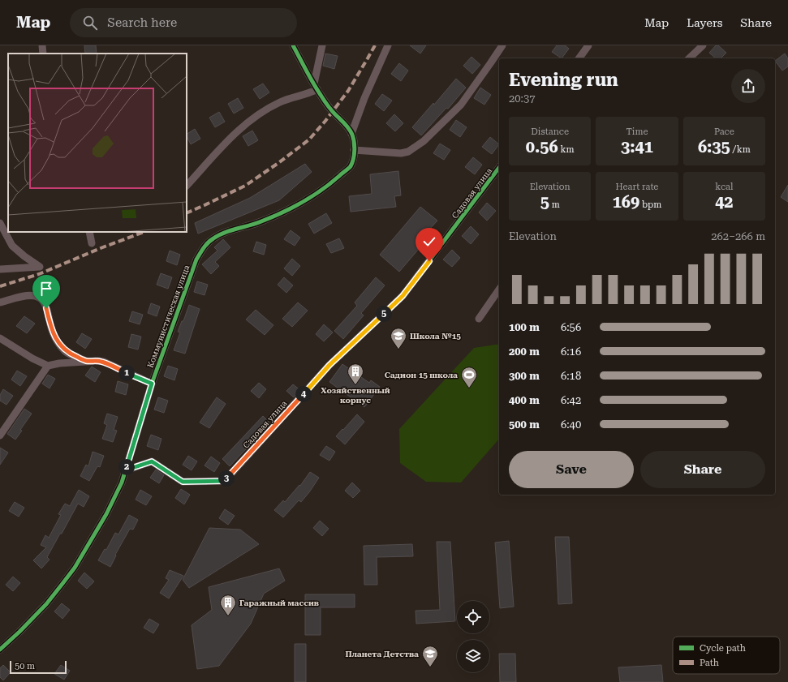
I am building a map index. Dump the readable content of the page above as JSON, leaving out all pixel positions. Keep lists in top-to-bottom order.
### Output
{
  "streets": {
    "street": ["Садовая улица", "Коммунистическая улица"]
  },
  "crossings": [
    ["Садовая улица", "Коммунистическая улица"]
  ],
  "places": {
    "school or university": ["Школа №15", "Планета Детства"],
    "building": ["Хозяйственный корпус", "Гаражный массив"],
    "sports": ["Садион 15 школа"]
  },
  "legend": ["Cycle path", "Path"],
  "scale_bar": "50 m",
  "page": {
    "header": "Map",
    "search": "Search here",
    "nav": ["Map", "Layers", "Share"],
    "heading": ["Evening run", "20:37"],
    "stats": [
      ["Distance", "0.56 km"],
      ["Time", "3:41"],
      ["Pace", "6:35 /km"],
      ["Elevation", "5 m"],
      ["Heart rate", "169 bpm"],
      ["kcal", "42"]
    ],
    "chart": ["Elevation", "262–266 m"],
    "pins": [
      "5",
      "1",
      "4",
      "2",
      "3"
    ],
    "list": [
      {
        "name": "100 m",
        "note": "6:56"
      },
      {
        "name": "200 m",
        "note": "6:16"
      },
      {
        "name": "300 m",
        "note": "6:18"
      },
      {
        "name": "400 m",
        "note": "6:42"
      },
      {
        "name": "500 m",
        "note": "6:40"
      }
    ],
    "buttons": ["Save", "Share"],
    "scale": "50 m"
  }
}
